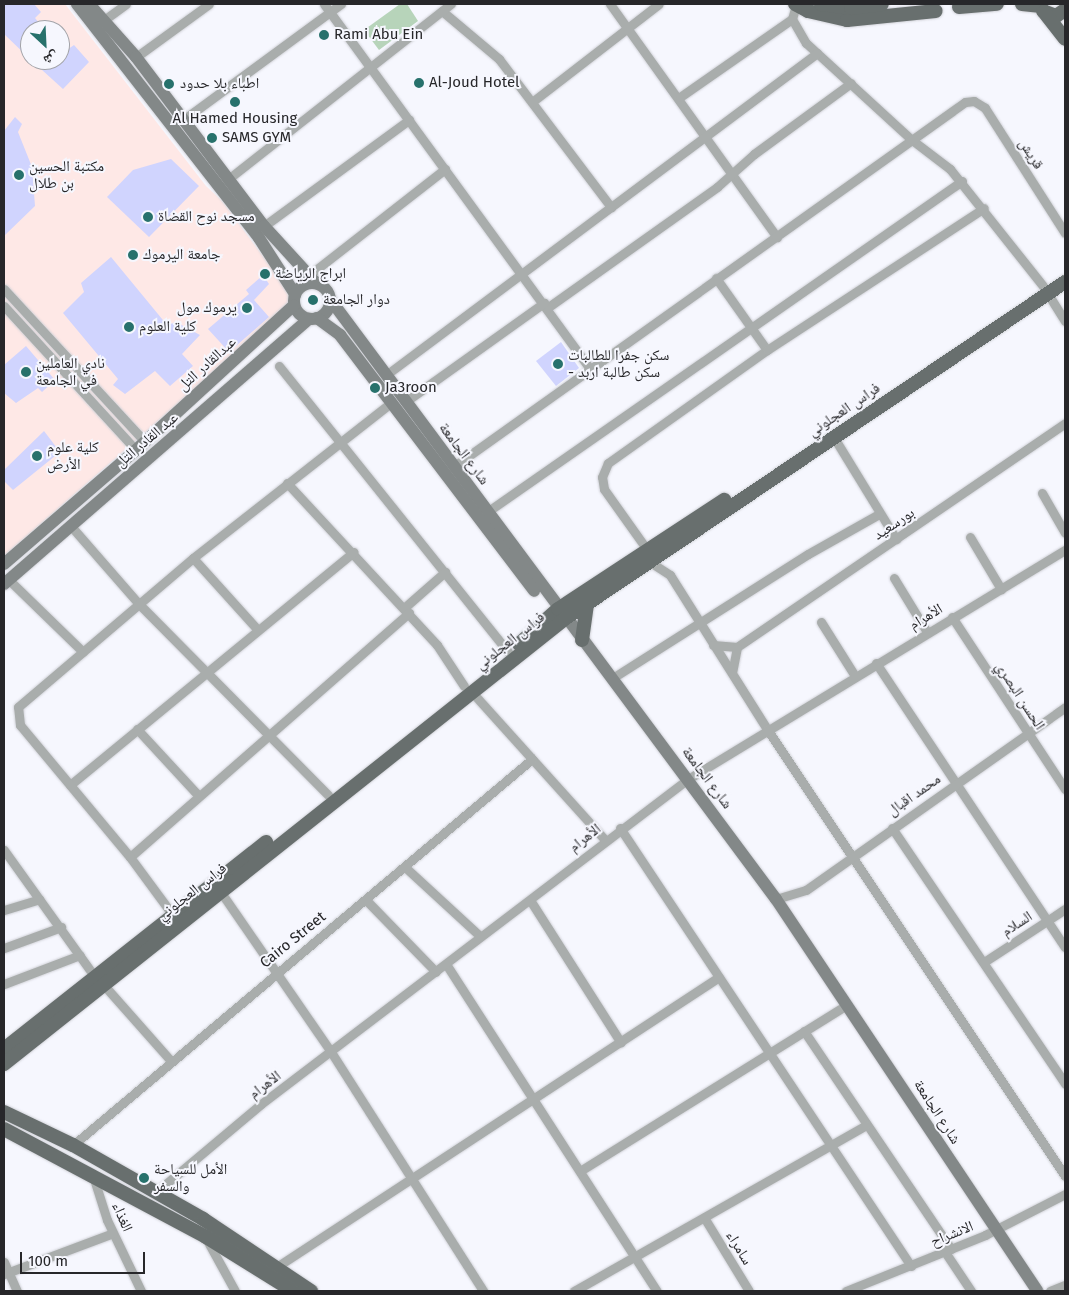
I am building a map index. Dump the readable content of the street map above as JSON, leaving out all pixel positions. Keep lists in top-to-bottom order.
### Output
{
  "streets": {
    "main road": [
      "عبدالقادر التل",
      "فراس العجلوني",
      "عبد القادر التل",
      "شارع الجامعة"
    ],
    "street": [
      "قريش",
      "بورسعيد",
      "الأهرام",
      "الحسن البصري",
      "محمد اقبال",
      "السلام",
      "Cairo Street",
      "الغذاء",
      "الانشراح",
      "سامراء"
    ]
  },
  "crossings": [
    ["عبدالقادر التل", "عبد القادر التل"],
    ["عبدالقادر التل", "شارع الجامعة"],
    ["فراس العجلوني", "شارع الجامعة"],
    ["عبد القادر التل", "شارع الجامعة"],
    ["شارع الجامعة", "الأهرام"],
    ["شارع الجامعة", "محمد اقبال"],
    ["شارع الجامعة", "الانشراح"],
    ["الأهرام", "الحسن البصري"],
    ["الحسن البصري", "محمد اقبال"]
  ],
  "places": [
    "Rami Abu Ein",
    "Al-Joud Hotel",
    "اطباء بلا حدود",
    "Al Hamed Housing",
    "SAMS GYM",
    "مكتبة الحسين بن طلال",
    "مسجد نوح القضاة",
    "جامعة اليرموك",
    "ابراج الرياضة",
    "دوار الجامعة",
    "يرموك مول",
    "كلية العلوم",
    "سكن جفرا للطالبات - سكن طالبة اربد",
    "نادي العاملين في الجامعة",
    "Ja3roon",
    "كلية علوم الأرض",
    "الأمل للسياحة والسفر"
  ],
  "scale_bar": "100 m",
  "north": "bottom right"
}
